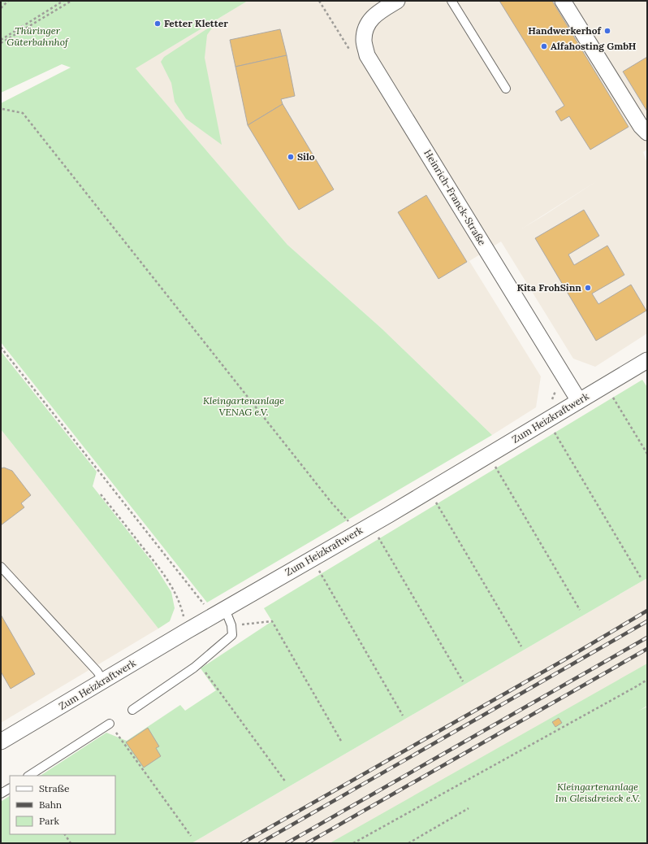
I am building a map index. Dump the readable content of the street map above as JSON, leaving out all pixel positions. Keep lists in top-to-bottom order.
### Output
{
  "streets": {
    "street": ["Heinrich-Franck-Straße", "Zum Heizkraftwerk"]
  },
  "crossings": [
    ["Heinrich-Franck-Straße", "Zum Heizkraftwerk"]
  ],
  "parks": ["Thüringer Güterbahnhof", "Kleingartenanlage VENAG e.V.", "Kleingartenanlage Im Gleisdreieck e.V."],
  "places": [
    "Fetter Kletter",
    "Handwerkerhof",
    "Alfahosting GmbH",
    "Silo",
    "Kita FrohSinn"
  ],
  "legend": ["Straße", "Bahn", "Park"]
}
